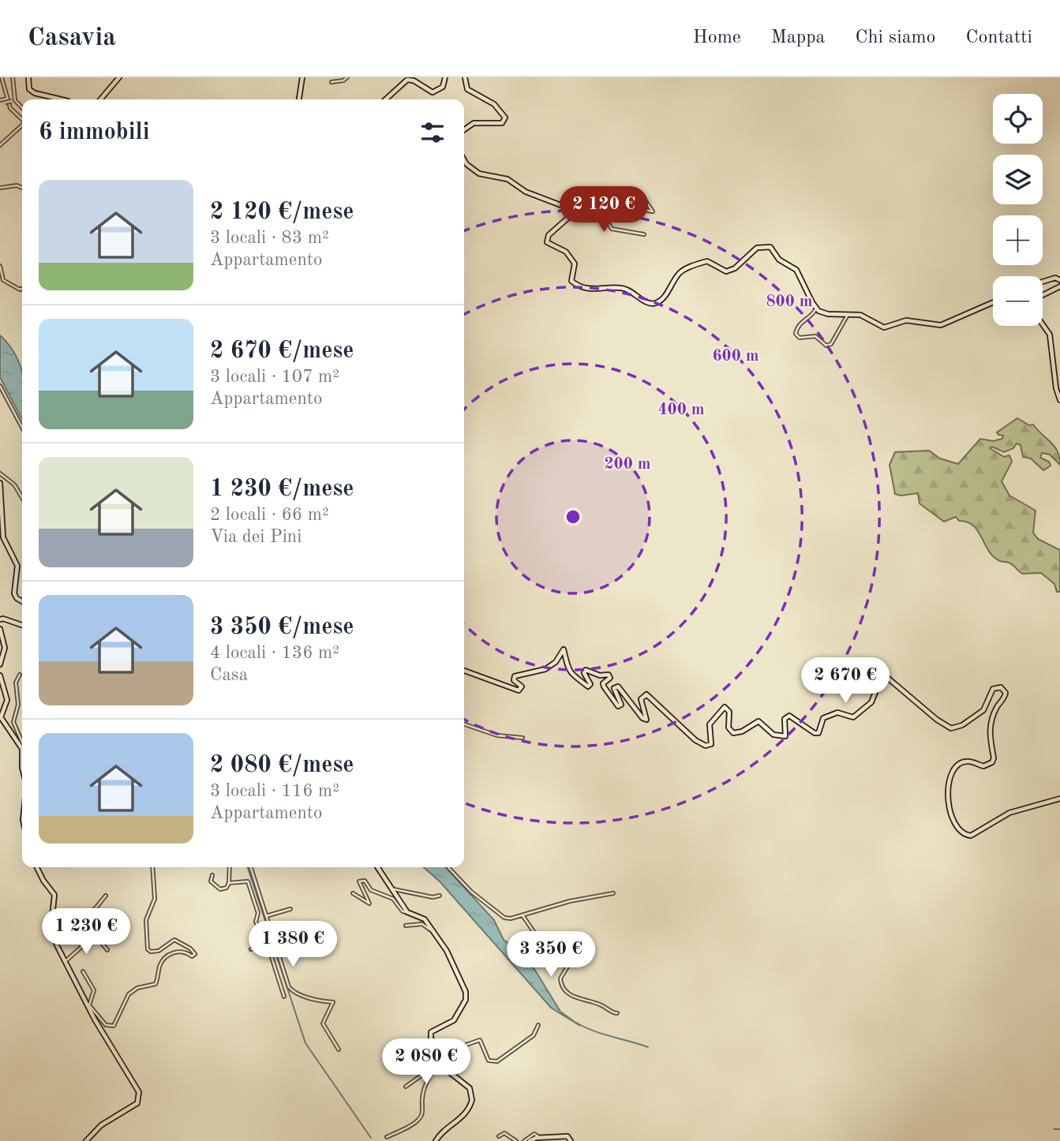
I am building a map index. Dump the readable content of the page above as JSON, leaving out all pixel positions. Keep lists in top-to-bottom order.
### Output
{
  "page": {
    "header": "Casavia",
    "nav": [
      "Home",
      "Mappa",
      "Chi siamo",
      "Contatti"
    ],
    "map_buttons": ["+", "−"],
    "heading": "6 immobili",
    "list": [
      {
        "name": "2 120 €/mese",
        "note": "3 locali · 83 m² · Appartamento"
      },
      {
        "name": "2 670 €/mese",
        "note": "3 locali · 107 m² · Appartamento"
      },
      {
        "name": "1 230 €/mese",
        "note": "2 locali · 66 m² · Via dei Pini"
      },
      {
        "name": "3 350 €/mese",
        "note": "4 locali · 136 m² · Casa"
      },
      {
        "name": "2 080 €/mese",
        "note": "3 locali · 116 m² · Appartamento"
      }
    ],
    "price": [
      "2 120 €",
      "2 670 €",
      "1 230 €",
      "1 380 €",
      "3 350 €",
      "2 080 €"
    ]
  },
  "rings": [
    "800 m",
    "600 m",
    "400 m",
    "200 m"
  ]
}
